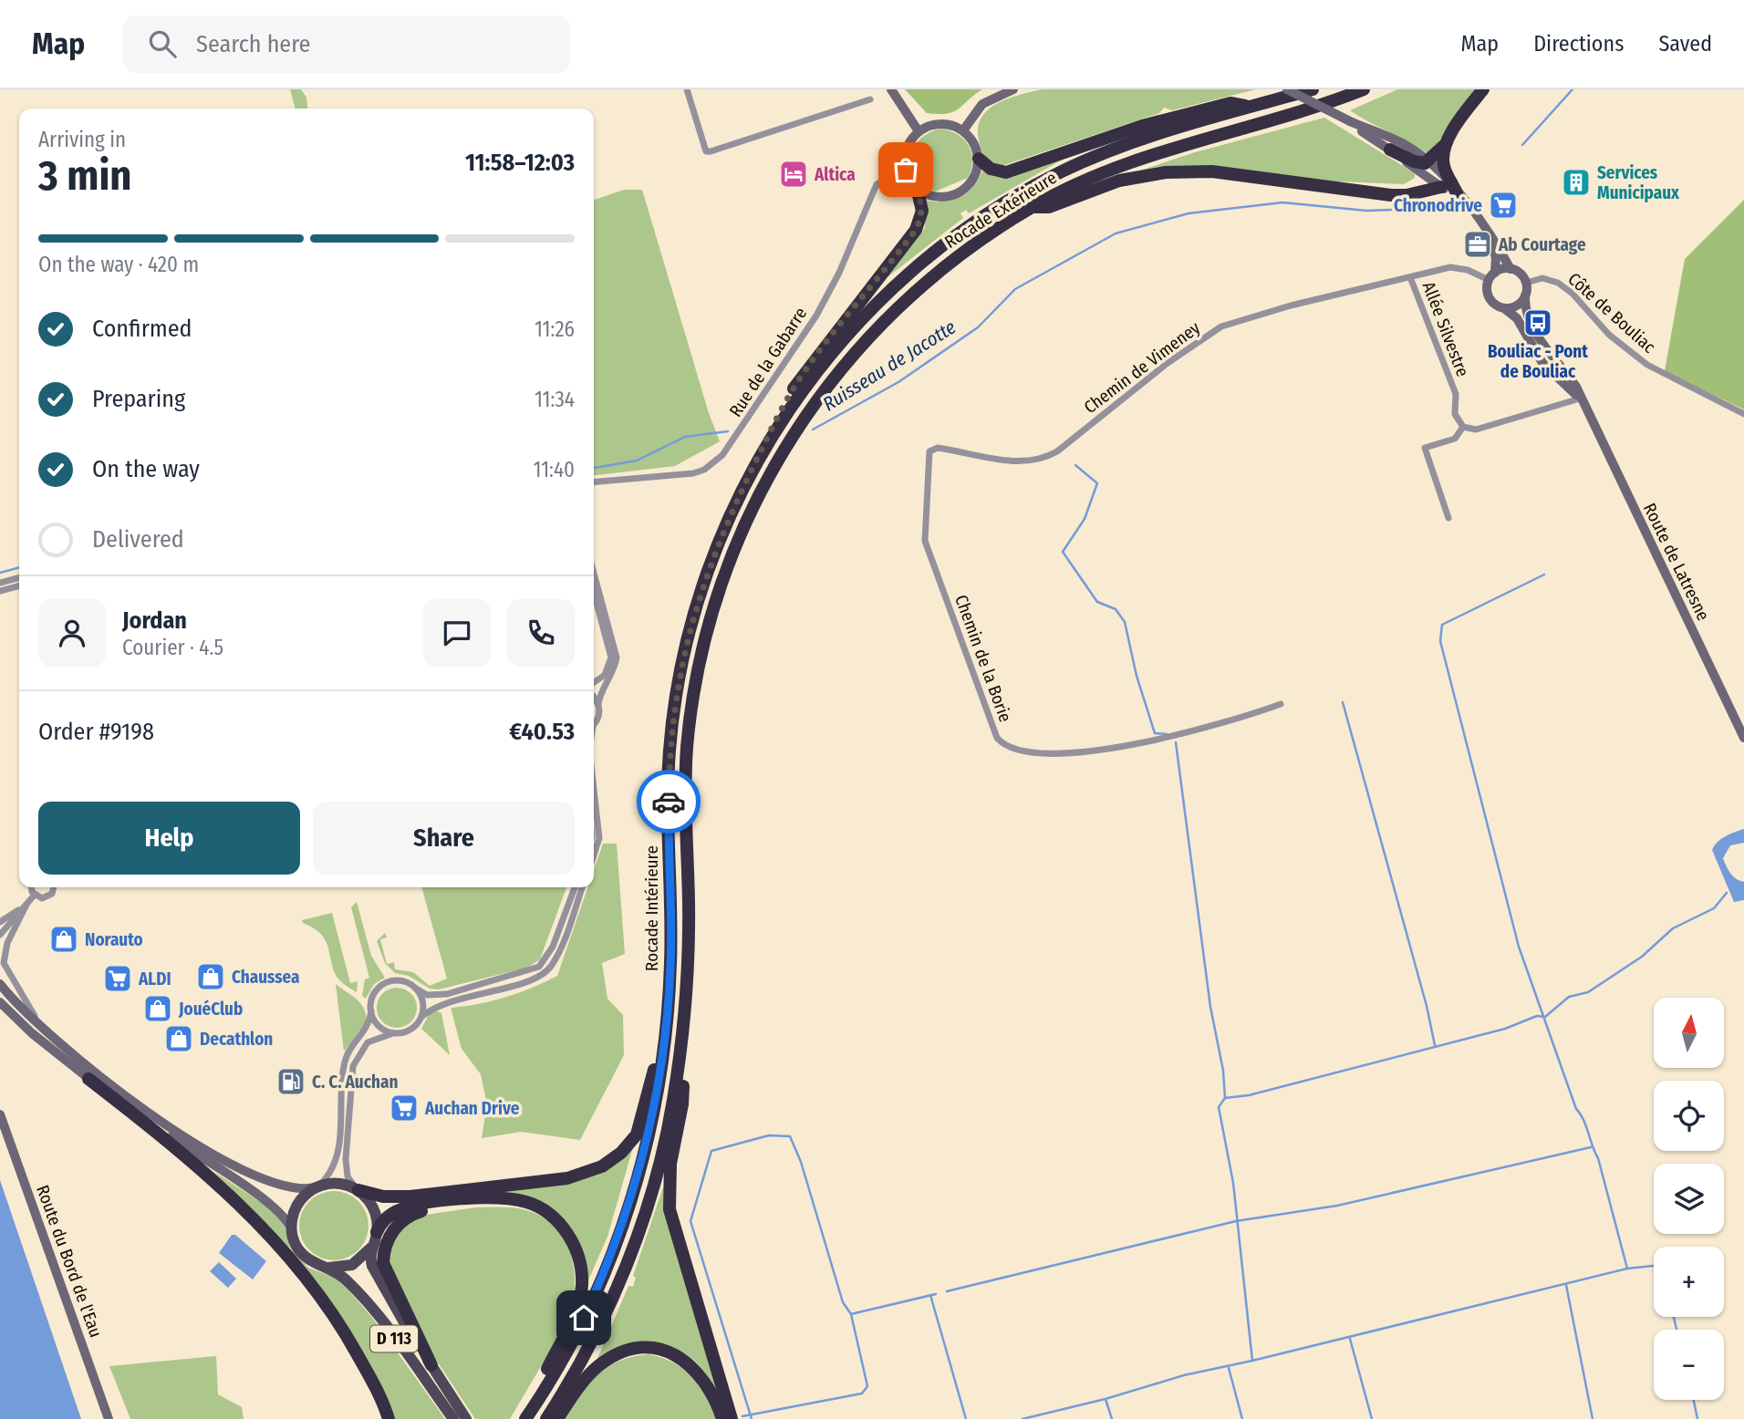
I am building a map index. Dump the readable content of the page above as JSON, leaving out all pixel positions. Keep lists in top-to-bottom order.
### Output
{
  "streets": {
    "highway": ["Rocade Extérieure", "Rocade Intérieure"],
    "main road": ["D 113"],
    "street": [
      "Côte de Bouliac",
      "Allée Silvestre",
      "Rue de la Gabarre",
      "Chemin de Vimeney",
      "Route de Latresne",
      "Chemin de la Borie",
      "Route du Bord de l'Eau"
    ]
  },
  "crossings": [
    ["Côte de Bouliac", "Chemin de Vimeney"],
    ["Côte de Bouliac", "Route de Latresne"],
    ["Allée Silvestre", "Chemin de Vimeney"],
    ["Chemin de Vimeney", "Route de Latresne"],
    ["Chemin de Vimeney", "Chemin de la Borie"]
  ],
  "water": ["Ruisseau de Jacotte"],
  "places": {
    "hotel": ["Altica"],
    "building": ["Services Municipaux"],
    "supermarket": ["Chronodrive", "ALDI", "Auchan Drive"],
    "office": ["Ab Courtage"],
    "bus stop": ["Bouliac - Pont de Bouliac"],
    "shop": [
      "Norauto",
      "Chaussea",
      "JouéClub",
      "Decathlon"
    ],
    "fuel station": ["C. C. Auchan"]
  },
  "north": "top",
  "page": {
    "header": "Map",
    "search": "Search here",
    "nav": ["Map", "Directions", "Saved"],
    "heading": ["3 min", "Arriving in", "11:58–12:03"],
    "panel": [
      "Jordan",
      "Courier · 4.5",
      "Order #9198",
      "€40.53"
    ],
    "bar": "On the way · 420 m",
    "list": [
      ["Confirmed", "11:26"],
      ["Preparing", "11:34"],
      ["On the way", "11:40"],
      "Delivered"
    ],
    "buttons": ["Help", "Share"],
    "map_buttons": ["+", "−"]
  }
}
